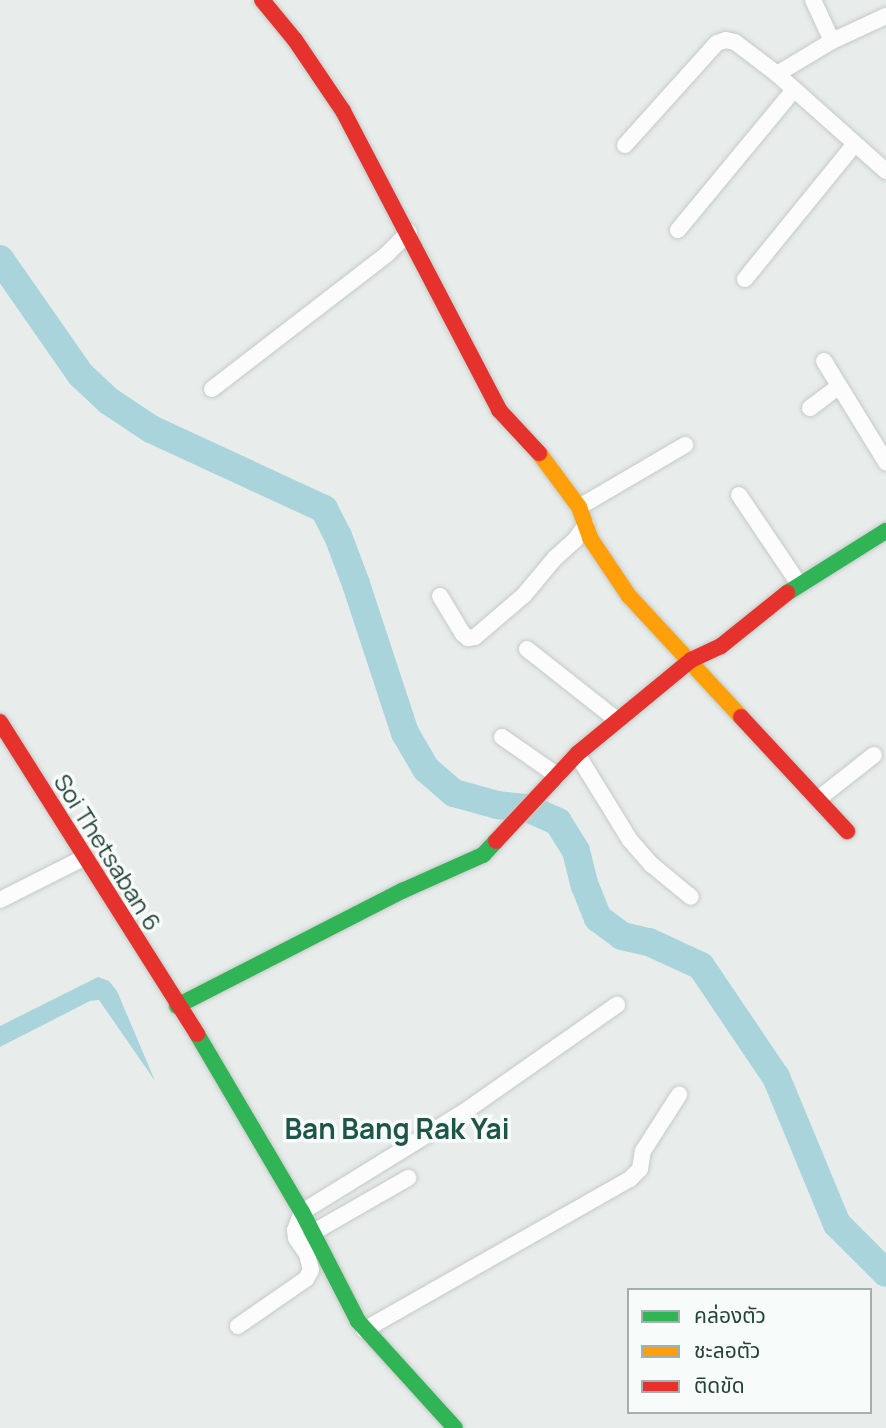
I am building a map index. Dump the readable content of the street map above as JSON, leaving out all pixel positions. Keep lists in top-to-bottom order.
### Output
{
  "streets": {
    "street": ["Soi Thetsaban 6"]
  },
  "districts": ["Ban Bang Rak Yai"],
  "legend": ["คล่องตัว", "ชะลอตัว", "ติดขัด"]
}
